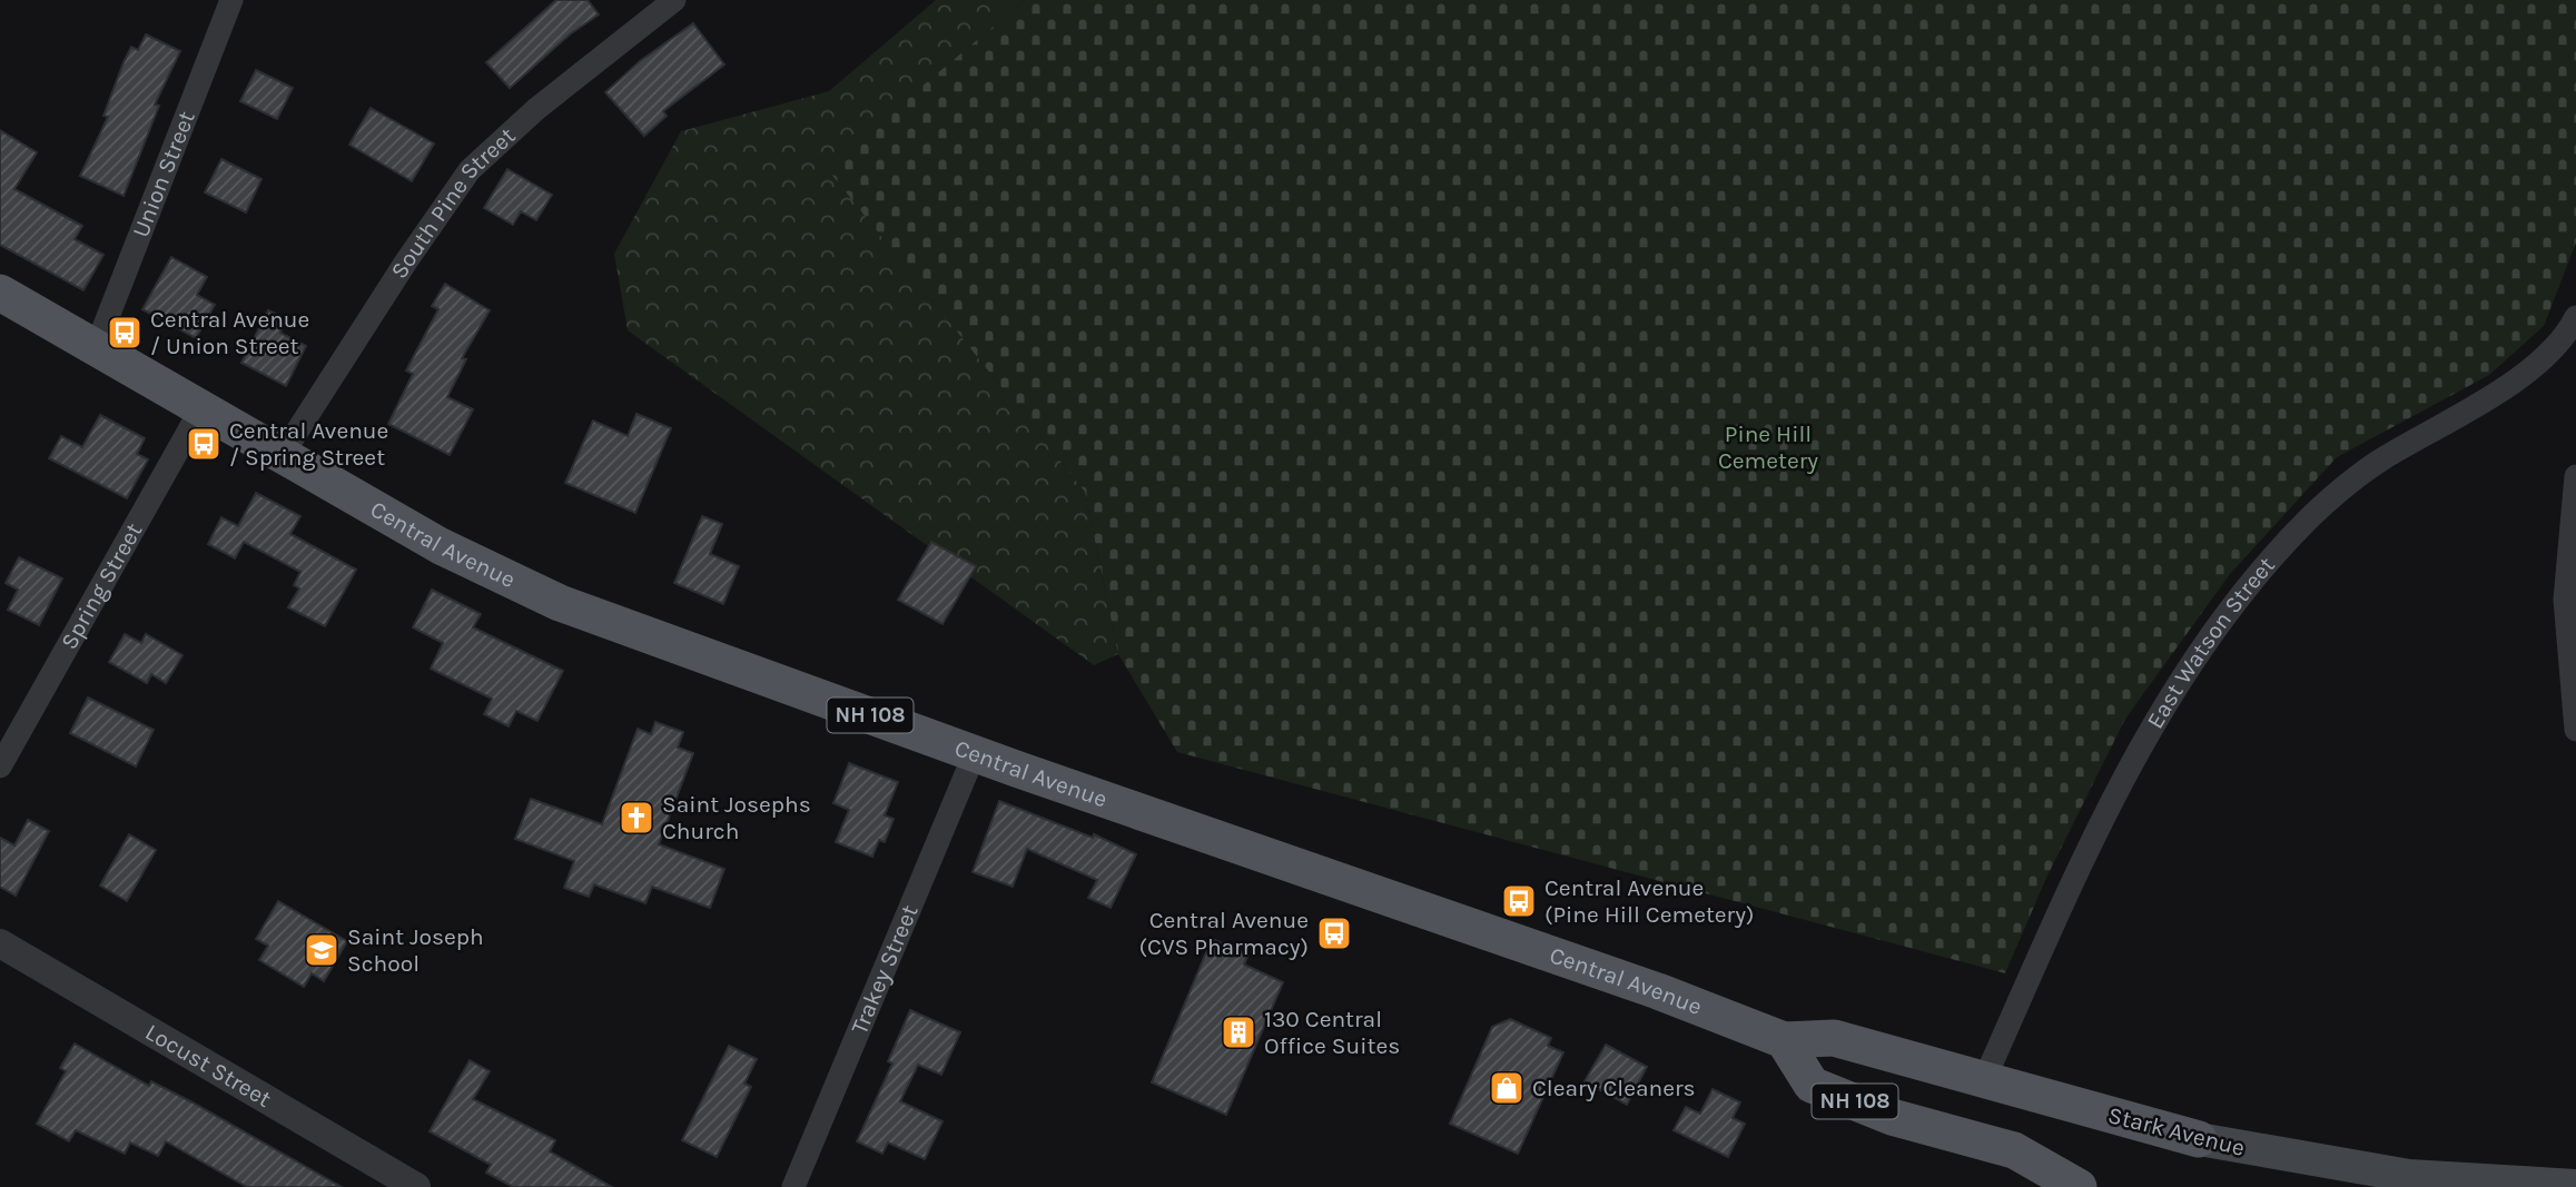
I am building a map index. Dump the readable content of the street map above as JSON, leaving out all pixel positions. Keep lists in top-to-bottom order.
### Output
{
  "streets": {
    "main road": ["Central Avenue", "NH 108", "Stark Avenue"],
    "street": [
      "Union Street",
      "South Pine Street",
      "Spring Street",
      "East Watson Street",
      "Trakey Street",
      "Locust Street"
    ]
  },
  "crossings": [
    ["Union Street", "Central Avenue"],
    ["South Pine Street", "Central Avenue"],
    ["Central Avenue", "Spring Street"],
    ["Central Avenue", "NH 108"],
    ["Central Avenue", "Trakey Street"],
    ["Central Avenue", "Stark Avenue"],
    ["East Watson Street", "Stark Avenue"],
    ["NH 108", "Stark Avenue"]
  ],
  "parks": ["Pine Hill Cemetery"],
  "places": {
    "bus stop": [
      "Central Avenue / Union Street",
      "Central Avenue / Spring Street",
      "Central Avenue (Pine Hill Cemetery)",
      "Central Avenue (CVS Pharmacy)"
    ],
    "church": ["Saint Josephs Church"],
    "school or university": ["Saint Joseph School"],
    "building": ["130 Central Office Suites"],
    "shop": ["Cleary Cleaners"]
  }
}
